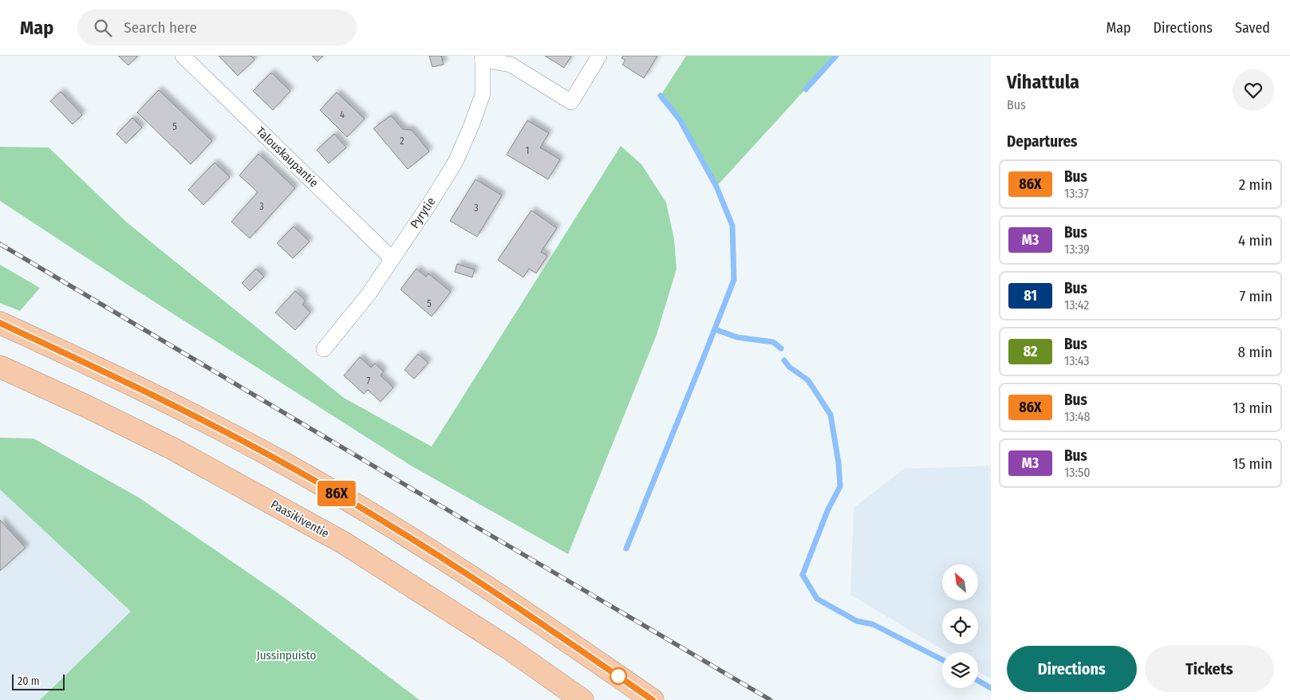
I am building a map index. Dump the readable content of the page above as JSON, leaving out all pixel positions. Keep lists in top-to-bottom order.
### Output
{
  "streets": {
    "highway": ["Paasikiventie"],
    "street": ["Talouskaupantie", "Pyrytie"]
  },
  "crossings": [
    ["Talouskaupantie", "Pyrytie"]
  ],
  "parks": ["Jussinpuisto"],
  "lines": ["bus line 86X"],
  "house_numbers": [
    "4",
    "5",
    "2",
    "1",
    "3",
    "3",
    "5",
    "7"
  ],
  "scale_bar": "20 m",
  "north": "top left",
  "page": {
    "header": "Map",
    "search": "Search here",
    "nav": ["Map", "Directions", "Saved"],
    "on_map": "86X",
    "heading": [
      ["Vihattula", "Bus"],
      "Departures"
    ],
    "list": [
      {
        "mark": "86X",
        "name": "Bus",
        "note": "13:37",
        "value": "2 min"
      },
      {
        "mark": "M3",
        "name": "Bus",
        "note": "13:39",
        "value": "4 min"
      },
      {
        "mark": "81",
        "name": "Bus",
        "note": "13:42",
        "value": "7 min"
      },
      {
        "mark": "82",
        "name": "Bus",
        "note": "13:43",
        "value": "8 min"
      },
      {
        "mark": "86X",
        "name": "Bus",
        "note": "13:48",
        "value": "13 min"
      },
      {
        "mark": "M3",
        "name": "Bus",
        "note": "13:50",
        "value": "15 min"
      }
    ],
    "buttons": ["Directions", "Tickets"],
    "scale": "20 m"
  }
}
